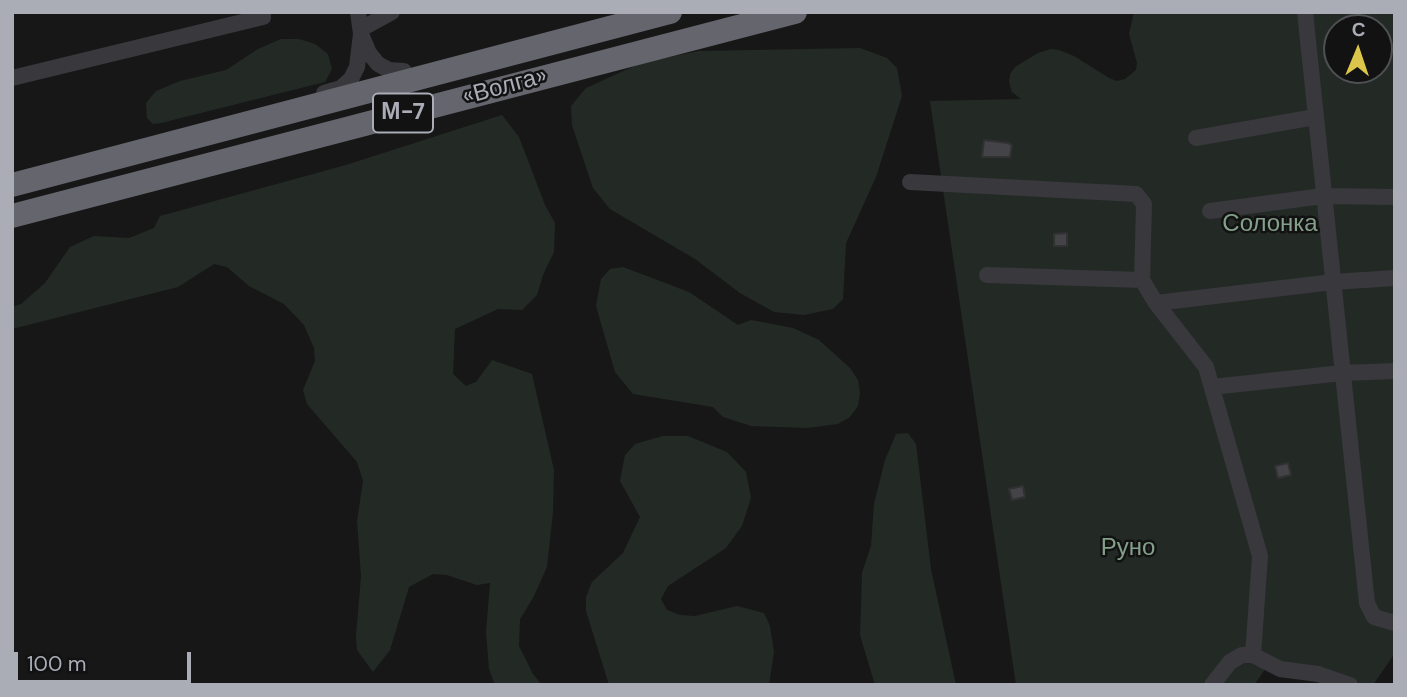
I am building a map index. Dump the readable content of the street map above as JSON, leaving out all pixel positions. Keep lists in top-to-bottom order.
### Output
{
  "streets": {
    "highway": ["«Волга»", "М-7"]
  },
  "parks": ["Солонка", "Руно"],
  "scale_bar": "100 m",
  "north": "top"
}
